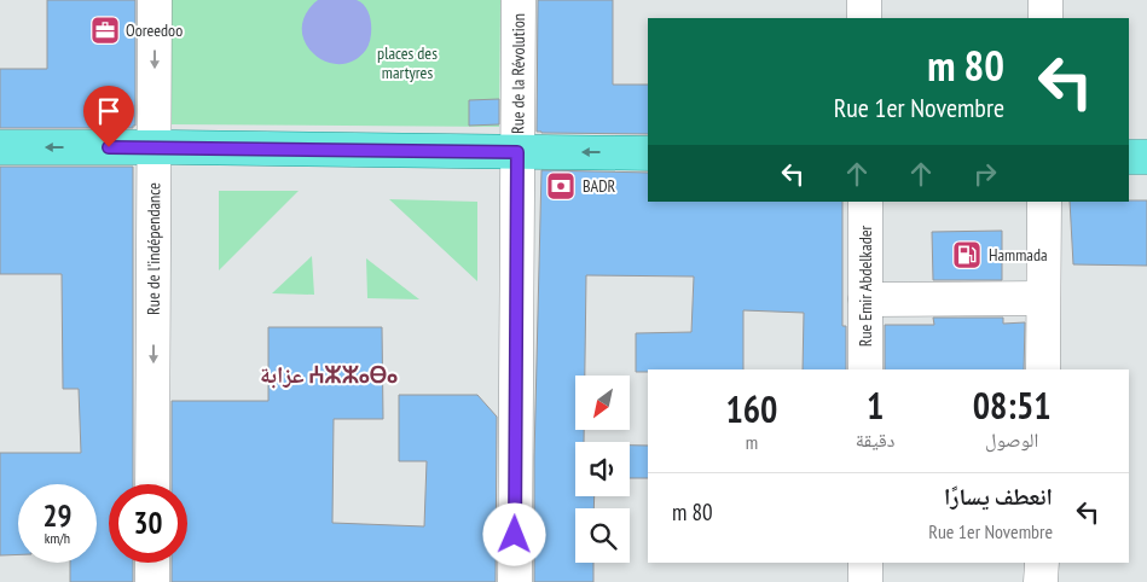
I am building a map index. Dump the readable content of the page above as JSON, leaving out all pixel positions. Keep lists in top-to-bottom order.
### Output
{
  "streets": {
    "street": ["Rue de la Révolution", "Rue de l'indépendance", "Rue Emir Abdelkader"]
  },
  "one_way": ["Rue de l'indépendance"],
  "districts": ["عزابة ⵄⵣⵣⴰⴱⴰ"],
  "parks": ["places des martyres"],
  "places": {
    "office": ["Ooreedoo"],
    "bank": ["BADR"],
    "fuel station": ["Hammada"]
  },
  "north": "bottom left",
  "page": {
    "turn": ["80 m", "Rue 1er Novembre"],
    "eta": [
      "08:51",
      "الوصول",
      "1",
      "دقيقة",
      "160",
      "m"
    ],
    "list": [
      {
        "name": "انعطف يسارًا",
        "note": "Rue 1er Novembre",
        "value": "80 m"
      }
    ],
    "speed": "29 km/h",
    "limit": "30"
  }
}
